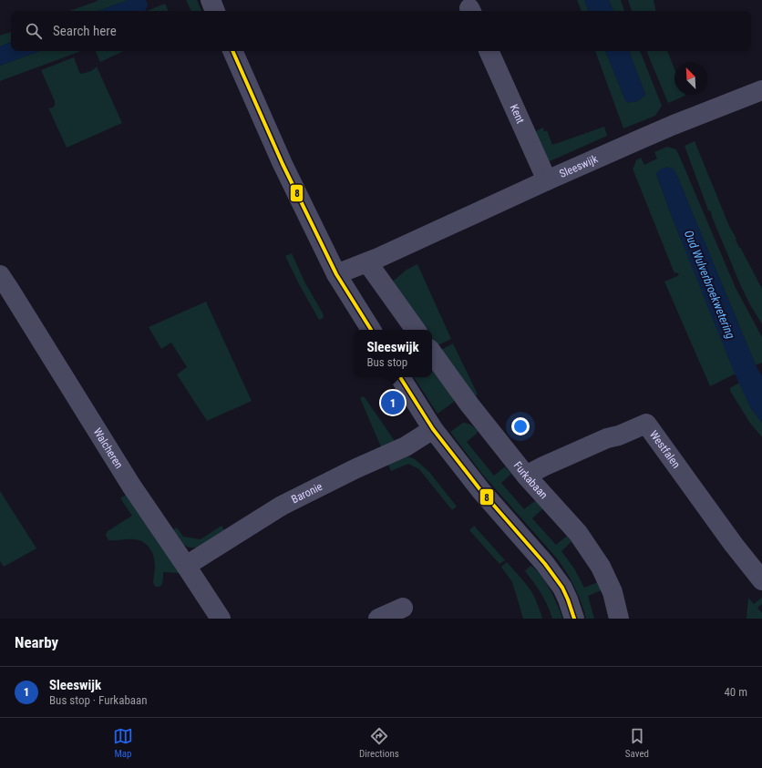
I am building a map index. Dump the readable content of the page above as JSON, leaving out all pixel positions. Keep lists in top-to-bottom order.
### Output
{
  "streets": {
    "street": [
      "Kent",
      "Sleeswijk",
      "Walcheren",
      "Westfalen",
      "Furkabaan",
      "Baronie"
    ]
  },
  "crossings": [
    ["Kent", "Sleeswijk"],
    ["Walcheren", "Baronie"],
    ["Westfalen", "Furkabaan"]
  ],
  "water": ["Oud Wulverbroekwetering"],
  "lines": ["transit line 8"],
  "north": "top left",
  "page": {
    "search": "Search here",
    "popup": ["Sleeswijk", "Bus stop"],
    "pins": "1",
    "heading": "Nearby",
    "list": [
      {
        "mark": "1",
        "name": "Sleeswijk",
        "note": "Bus stop · Furkabaan",
        "value": "40 m"
      }
    ],
    "nav": ["Map", "Directions", "Saved"]
  }
}
